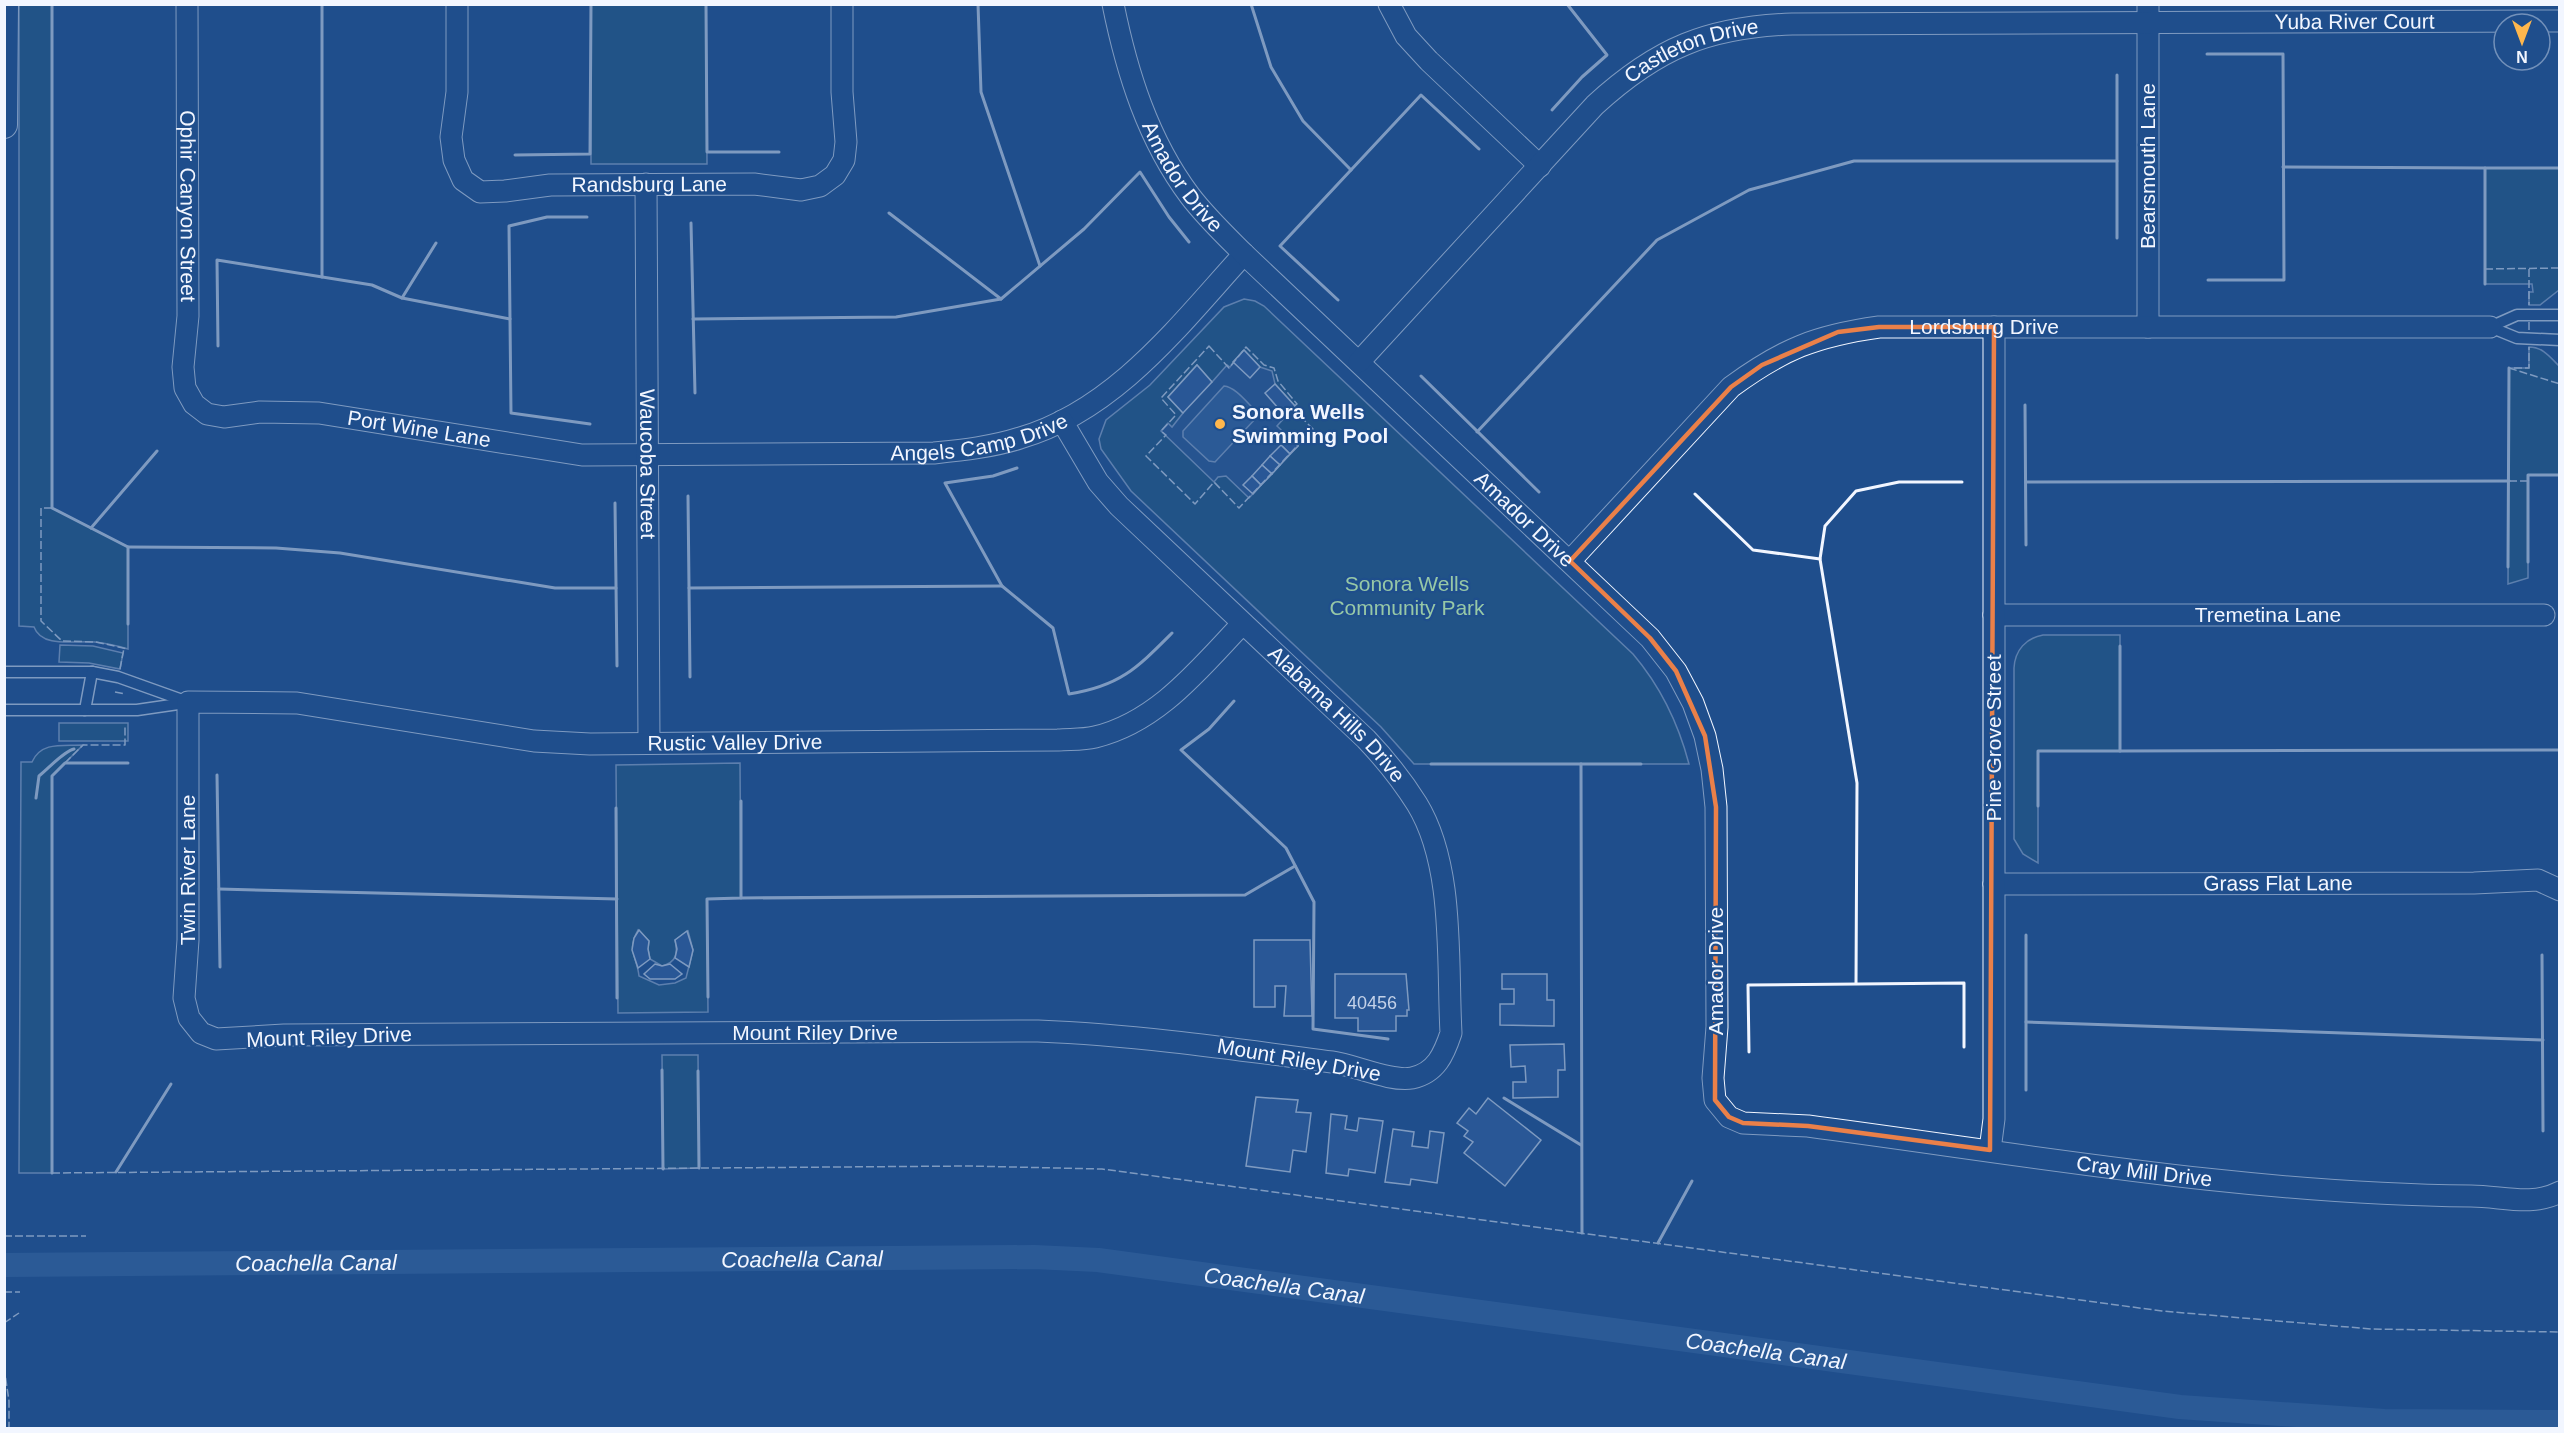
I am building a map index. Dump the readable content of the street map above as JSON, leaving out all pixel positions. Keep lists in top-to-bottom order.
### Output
{
  "streets": {
    "street": [
      "Yuba River Court",
      "Castleton Drive",
      "Bearsmouth Lane",
      "Amador Drive",
      "Randsburg Lane",
      "Ophir Canyon Street",
      "Lordsburg Drive",
      "Port Wine Lane",
      "Angels Camp Drive",
      "Waucoba Street",
      "Tremetina Lane",
      "Alabama Hills Drive",
      "Pine Grove Street",
      "Rustic Valley Drive",
      "Twin River Lane",
      "Grass Flat Lane",
      "Mount Riley Drive",
      "Cray Mill Drive"
    ]
  },
  "crossings": [
    ["Yuba River Court", "Castleton Drive"],
    ["Yuba River Court", "Bearsmouth Lane"],
    ["Castleton Drive", "Bearsmouth Lane"],
    ["Castleton Drive", "Amador Drive"],
    ["Bearsmouth Lane", "Lordsburg Drive"],
    ["Amador Drive", "Lordsburg Drive"],
    ["Amador Drive", "Angels Camp Drive"],
    ["Amador Drive", "Cray Mill Drive"],
    ["Randsburg Lane", "Waucoba Street"],
    ["Ophir Canyon Street", "Port Wine Lane"],
    ["Lordsburg Drive", "Pine Grove Street"],
    ["Port Wine Lane", "Angels Camp Drive"],
    ["Port Wine Lane", "Waucoba Street"],
    ["Angels Camp Drive", "Waucoba Street"],
    ["Angels Camp Drive", "Alabama Hills Drive"],
    ["Waucoba Street", "Rustic Valley Drive"],
    ["Tremetina Lane", "Pine Grove Street"],
    ["Alabama Hills Drive", "Rustic Valley Drive"],
    ["Alabama Hills Drive", "Mount Riley Drive"],
    ["Pine Grove Street", "Grass Flat Lane"],
    ["Pine Grove Street", "Cray Mill Drive"],
    ["Rustic Valley Drive", "Twin River Lane"],
    ["Twin River Lane", "Mount Riley Drive"]
  ],
  "water": ["Coachella Canal"],
  "parks": ["Sonora Wells Community Park"],
  "places": ["Sonora Wells Swimming Pool"],
  "house_numbers": ["40456"],
  "north": "bottom"
}
